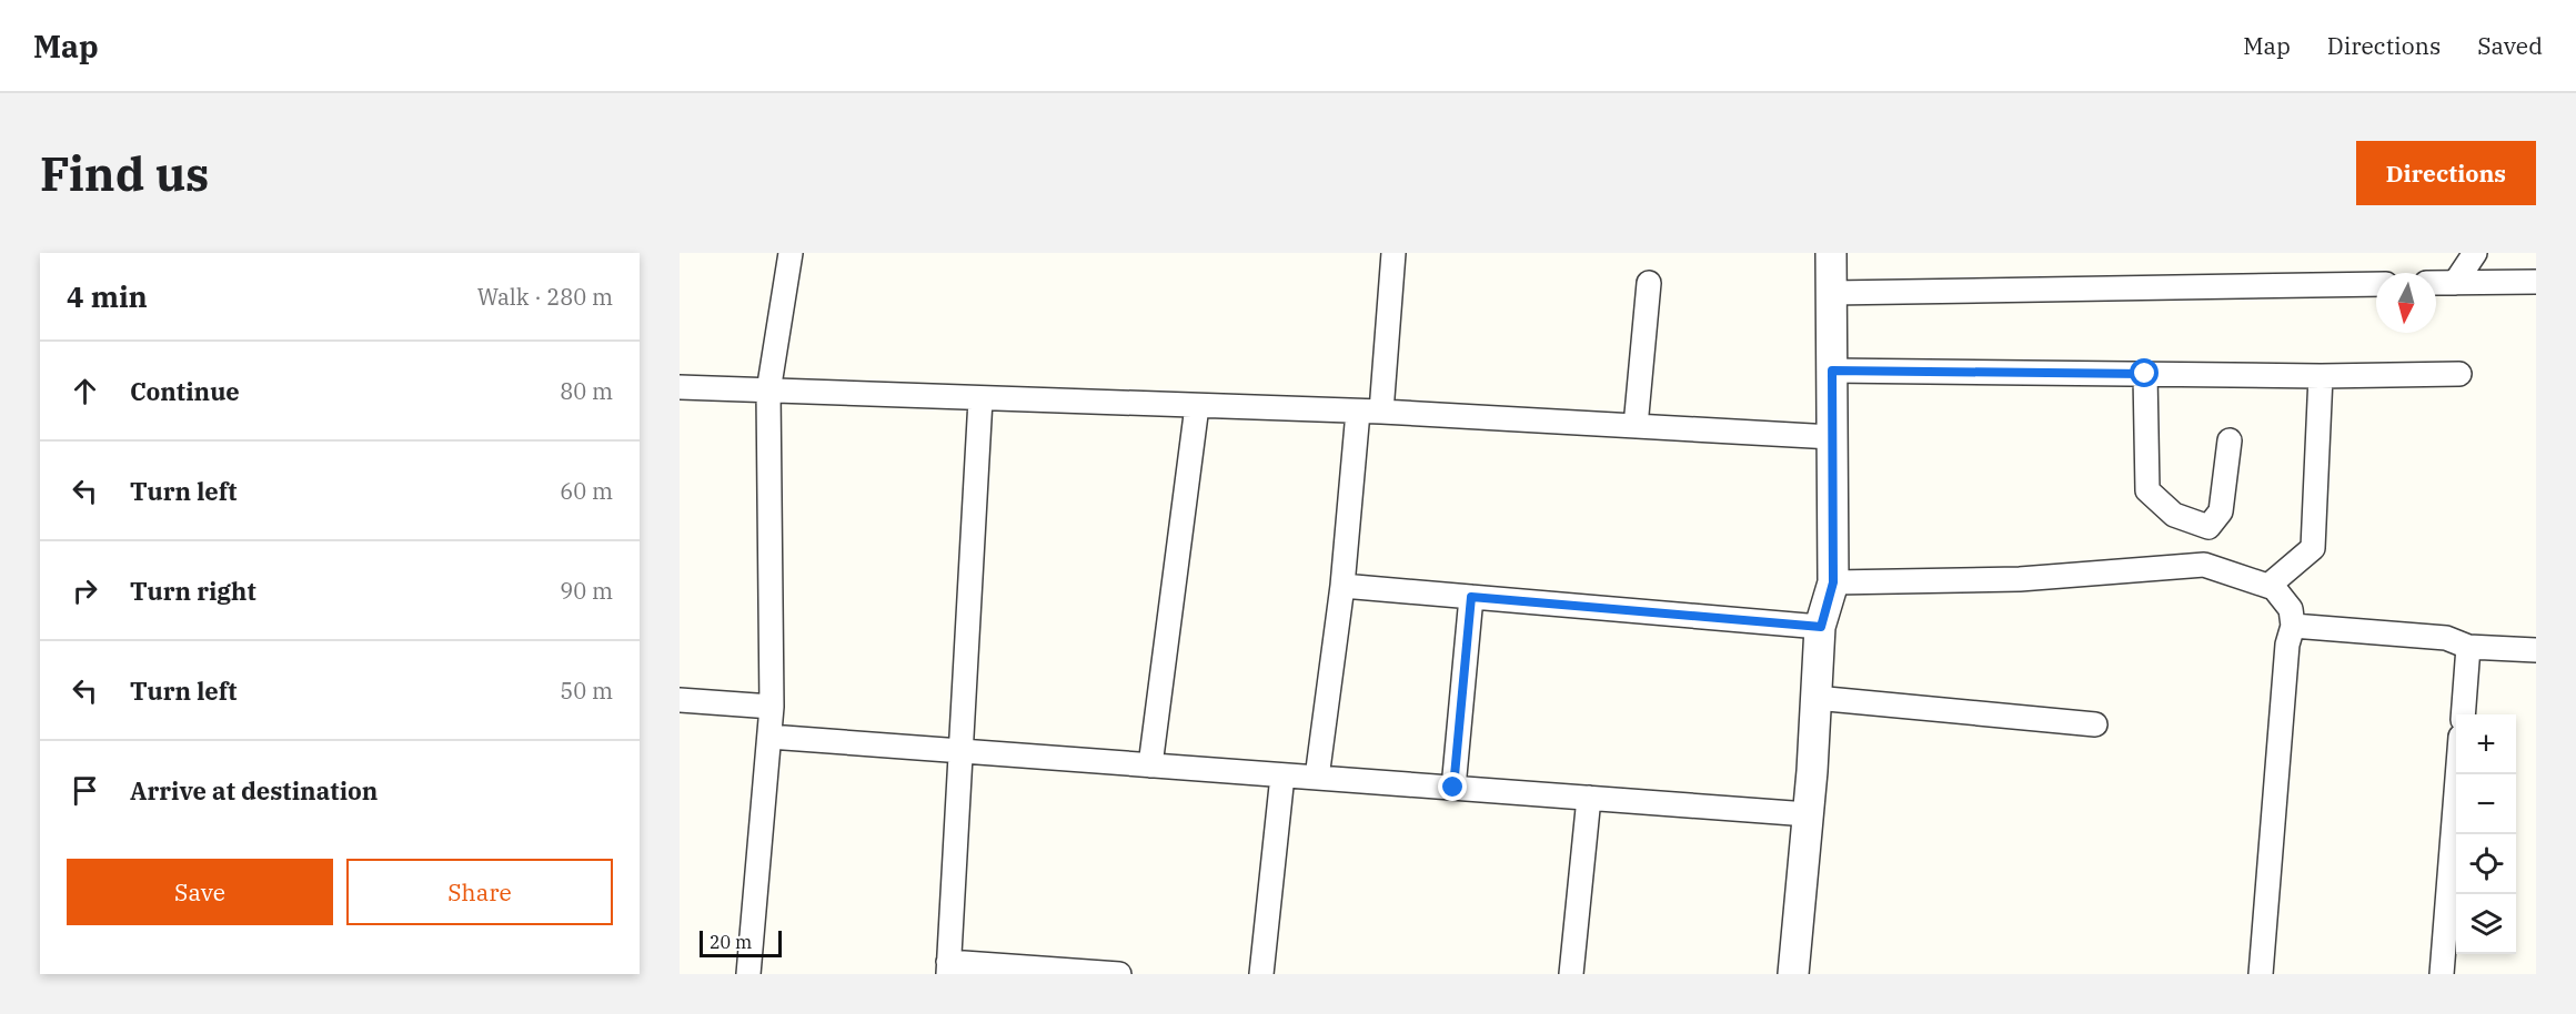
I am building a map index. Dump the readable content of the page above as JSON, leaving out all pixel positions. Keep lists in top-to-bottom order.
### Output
{
  "scale_bar": "20 m",
  "north": "bottom",
  "page": {
    "header": "Map",
    "nav": ["Map", "Directions", "Saved"],
    "buttons": [
      "Directions",
      ["Save", "Share"]
    ],
    "title": "Find us",
    "heading": ["4 min", "Walk · 280 m"],
    "list": [
      ["Continue", "80 m"],
      ["Turn left", "60 m"],
      ["Turn right", "90 m"],
      ["Turn left", "50 m"],
      "Arrive at destination"
    ],
    "map_buttons": ["+", "−"],
    "scale": "20 m"
  }
}
